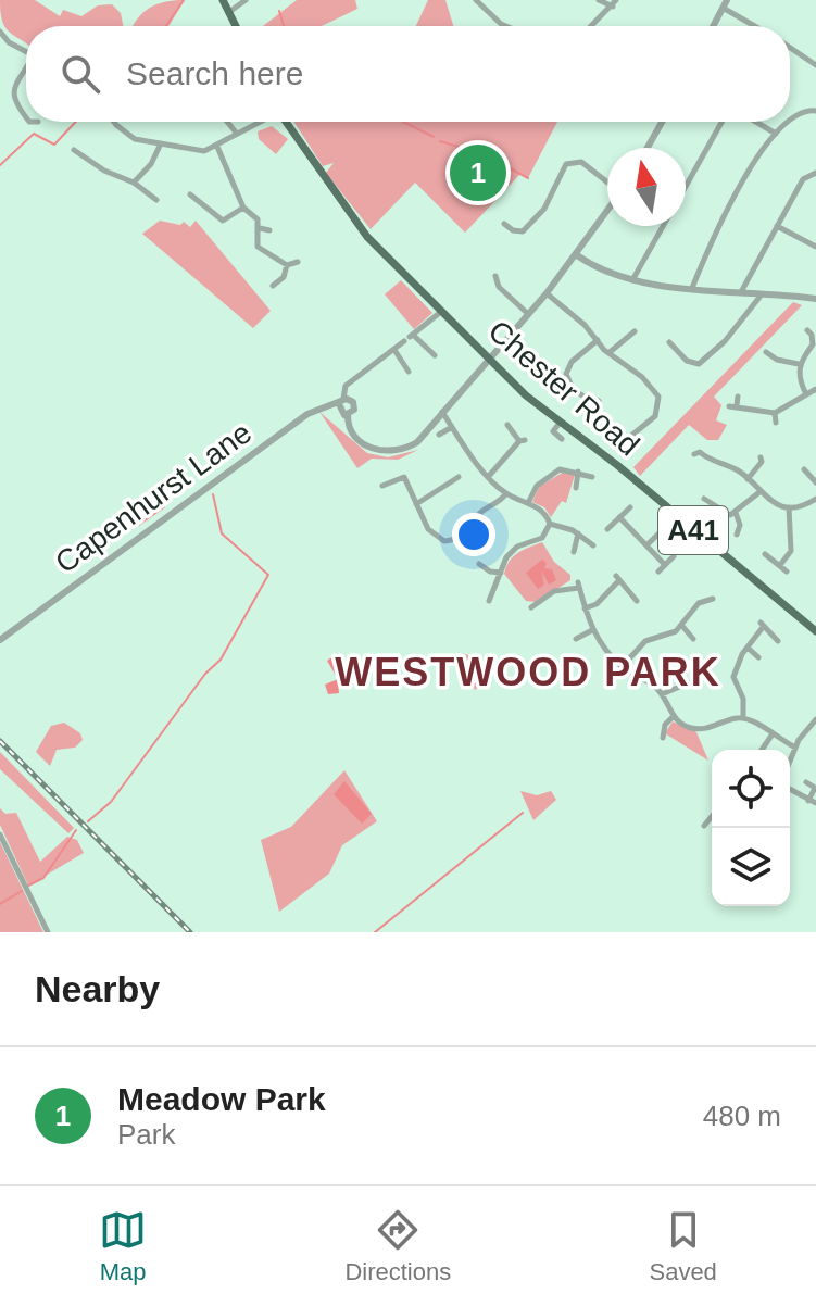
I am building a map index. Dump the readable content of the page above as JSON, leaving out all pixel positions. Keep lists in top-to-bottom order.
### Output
{
  "streets": {
    "main road": ["Chester Road", "A41"],
    "street": ["Capenhurst Lane"]
  },
  "crossings": [
    ["Chester Road", "Capenhurst Lane"]
  ],
  "districts": ["WESTWOOD PARK"],
  "north": "top",
  "page": {
    "search": "Search here",
    "pins": "1",
    "heading": "Nearby",
    "list": [
      {
        "mark": "1",
        "name": "Meadow Park",
        "note": "Park",
        "value": "480 m"
      }
    ],
    "nav": ["Map", "Directions", "Saved"]
  }
}
